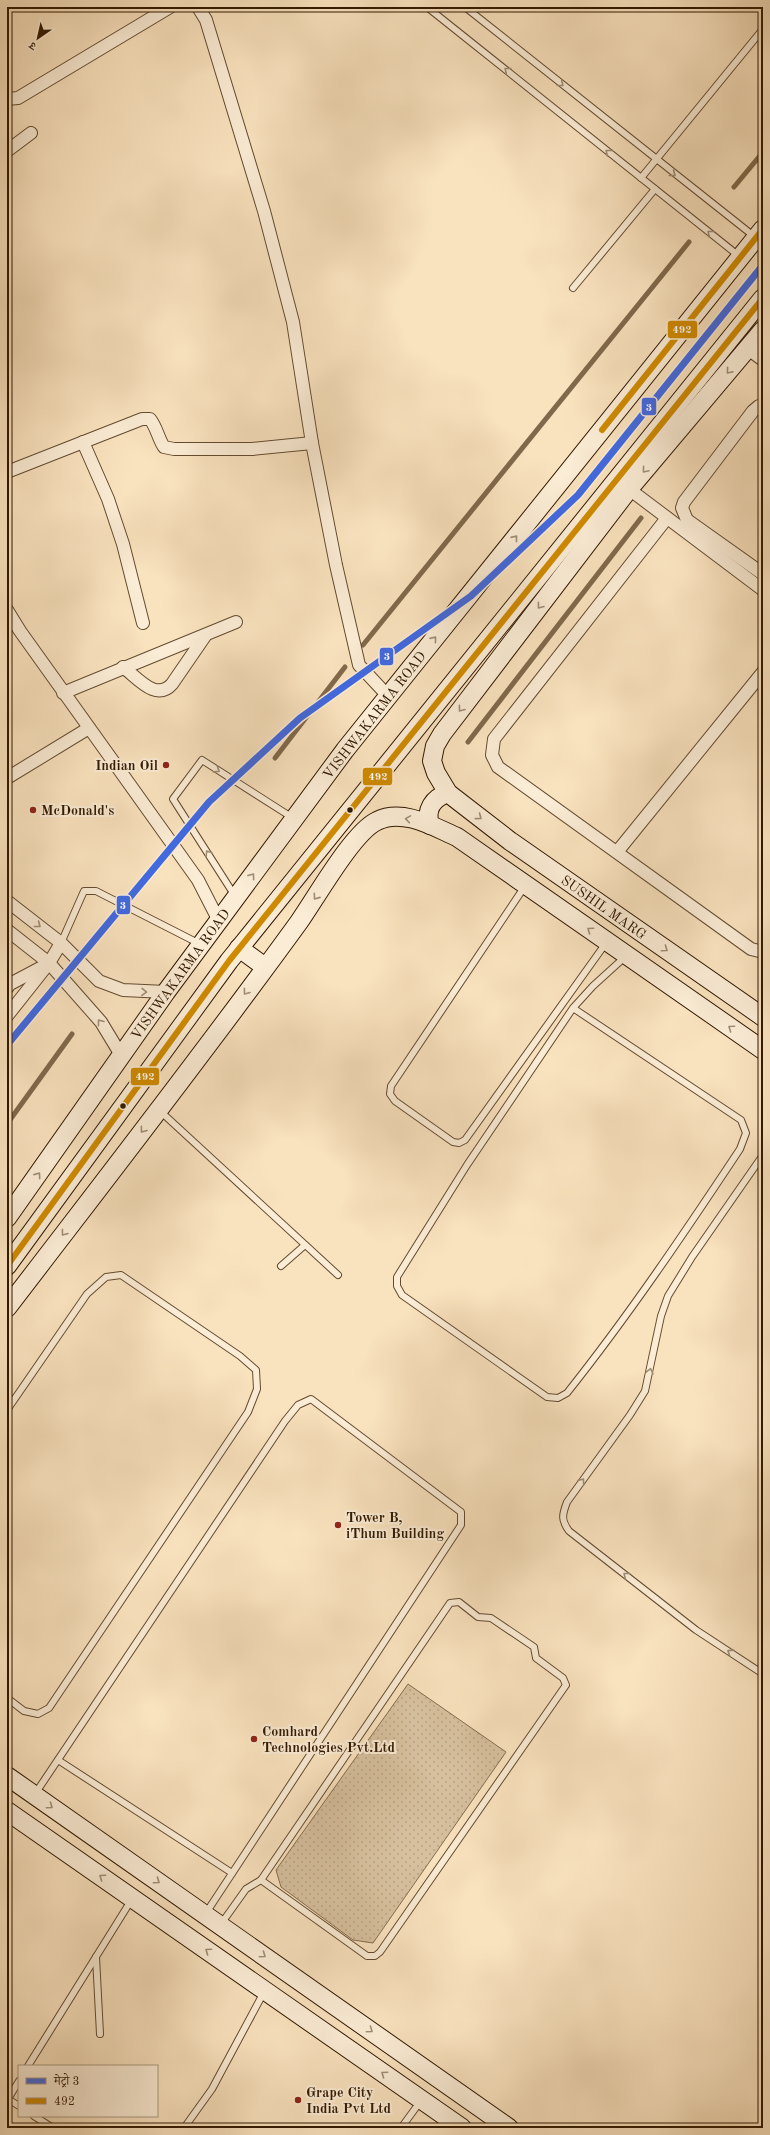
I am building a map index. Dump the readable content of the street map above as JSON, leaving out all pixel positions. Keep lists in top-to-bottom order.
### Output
{
  "streets": {
    "street": ["VISHWAKARMA ROAD", "SUSHIL MARG"]
  },
  "places": [
    "Indian Oil",
    "McDonald's",
    "Tower B, iThum Building",
    "Comhard Technologies Pvt.Ltd",
    "Grape City India Pvt Ltd"
  ],
  "lines": ["transit line 492", "metro line 3"],
  "legend": ["मेट्रो 3", "492"],
  "north": "bottom left"
}
